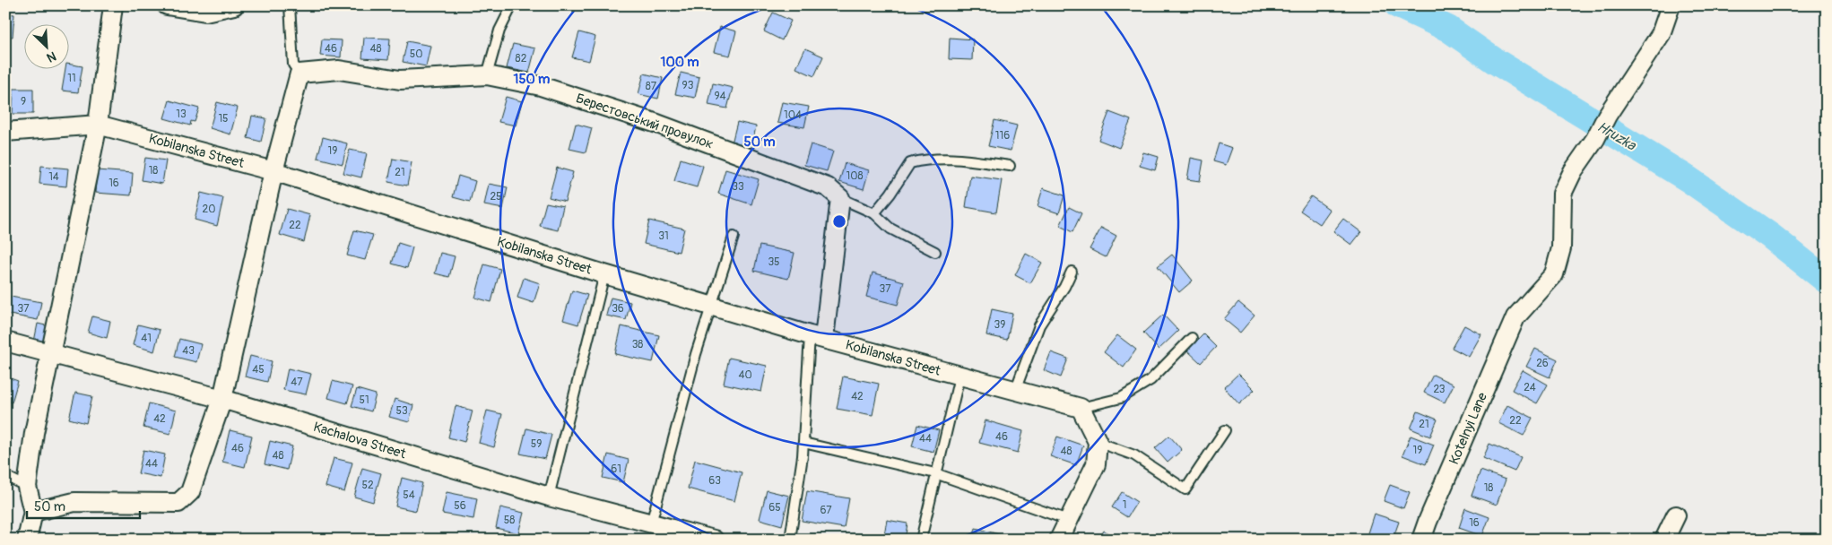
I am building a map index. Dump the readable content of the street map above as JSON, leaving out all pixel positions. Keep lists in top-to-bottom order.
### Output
{
  "streets": {
    "street": [
      "Берестовський провулок",
      "Kobilanska Street",
      "Kotelnyi Lane",
      "Kachalova Street"
    ]
  },
  "water": ["Hruzka"],
  "house_numbers": [
    "46",
    "48",
    "50",
    "82",
    "11",
    "93",
    "87",
    "94",
    "9",
    "13",
    "104",
    "15",
    "116",
    "19",
    "18",
    "21",
    "108",
    "14",
    "16",
    "33",
    "25",
    "20",
    "22",
    "31",
    "35",
    "37",
    "37",
    "36",
    "39",
    "41",
    "38",
    "43",
    "26",
    "45",
    "40",
    "47",
    "24",
    "23",
    "42",
    "51",
    "53",
    "42",
    "22",
    "21",
    "46",
    "44",
    "59",
    "46",
    "19",
    "48",
    "48",
    "44",
    "61",
    "63",
    "52",
    "18",
    "54",
    "1",
    "56",
    "65",
    "67",
    "58",
    "16"
  ],
  "scale_bar": "50 m",
  "north": "bottom right",
  "rings": ["100 m", "150 m", "50 m"]
}
